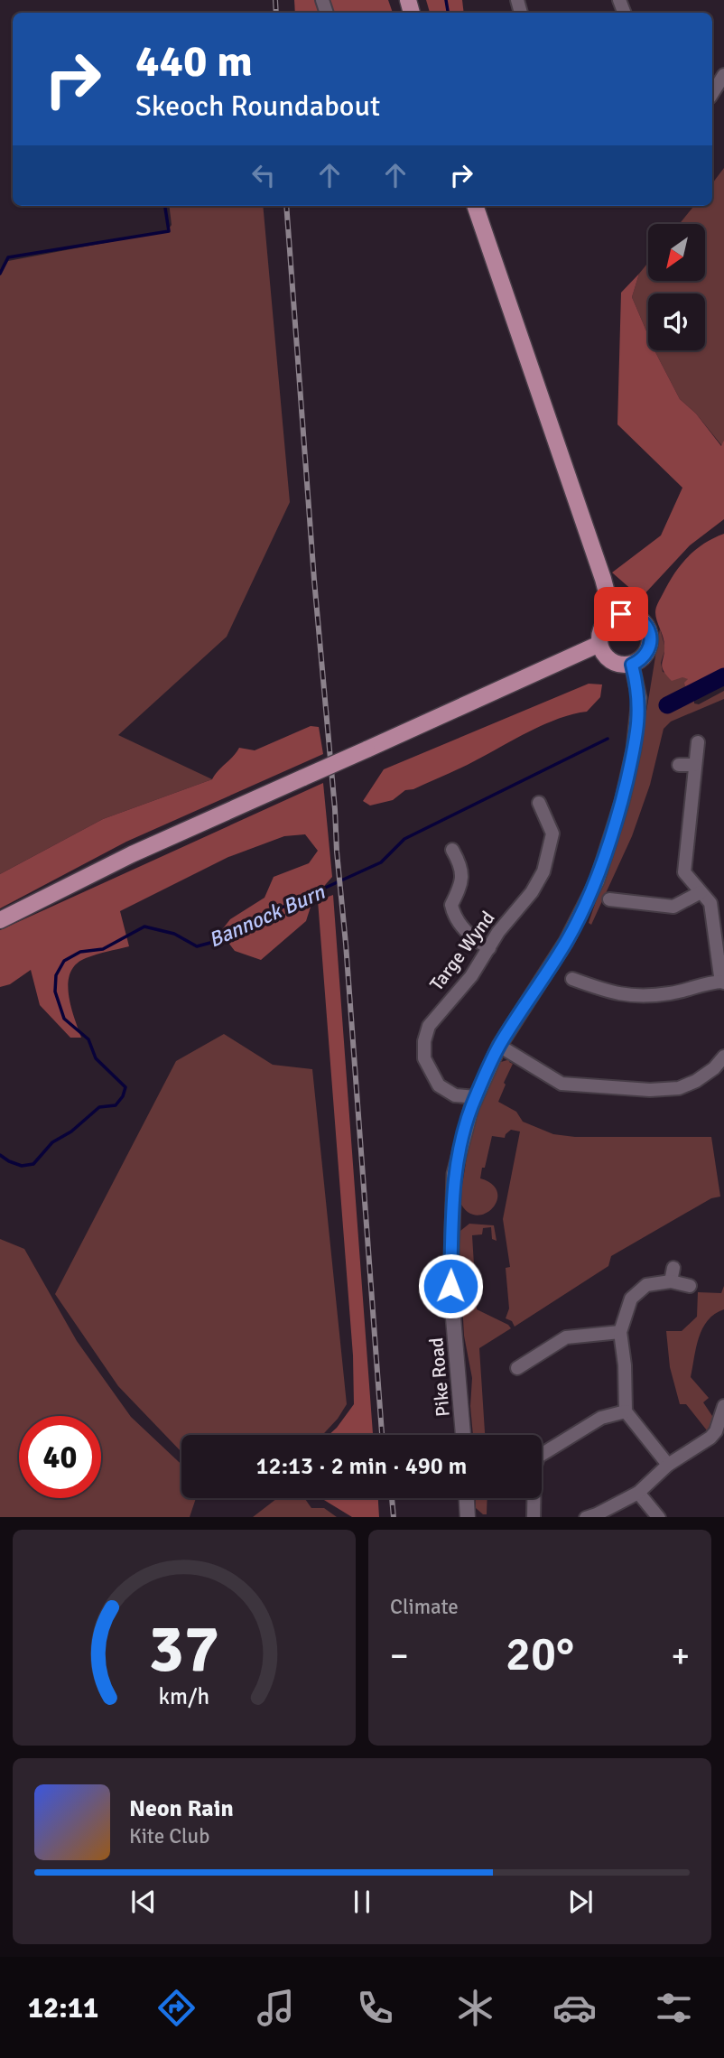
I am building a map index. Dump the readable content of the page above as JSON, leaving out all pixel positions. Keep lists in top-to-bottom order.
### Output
{
  "streets": {
    "street": ["Targe Wynd", "Pike Road"]
  },
  "crossings": [
    ["Targe Wynd", "Pike Road"]
  ],
  "water": ["Bannock Burn"],
  "north": "bottom left",
  "page": {
    "turn": ["440 m", "Skeoch Roundabout"],
    "limit": "40",
    "trip": "12:13 · 2 min · 490 m",
    "tile": "Climate",
    "heat": ["−", "20°", "+"],
    "song": ["Neon Rain", "Kite Club"],
    "tabs": "12:11",
    "gauge": ["37", "km/h"]
  }
}
